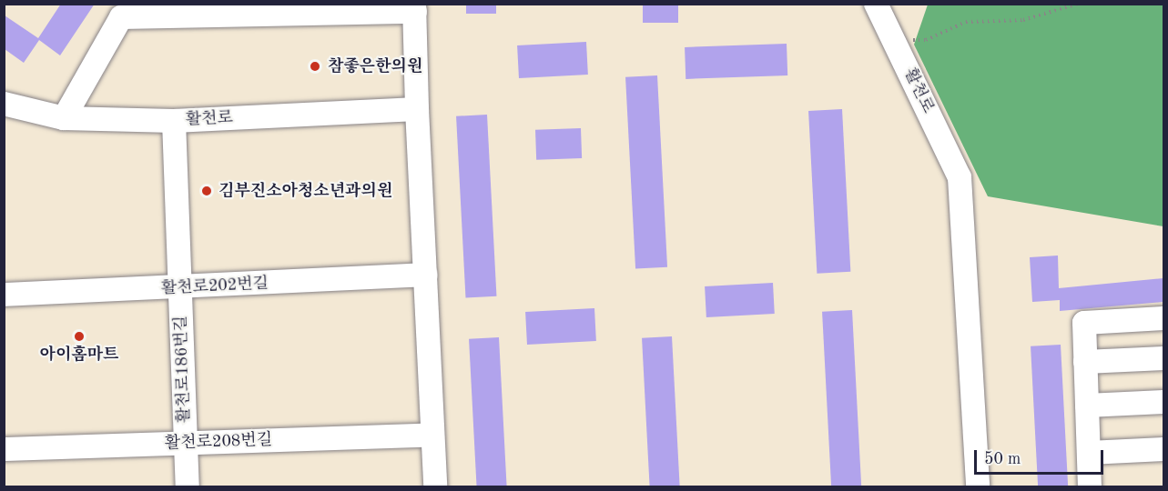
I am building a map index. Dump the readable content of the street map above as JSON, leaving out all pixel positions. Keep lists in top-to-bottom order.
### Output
{
  "streets": {
    "street": [
      "활천로",
      "활천로202번길",
      "활천로186번길",
      "활천로208번길"
    ]
  },
  "crossings": [
    ["활천로", "활천로186번길"],
    ["활천로202번길", "활천로186번길"],
    ["활천로186번길", "활천로208번길"]
  ],
  "places": ["참좋은한의원", "김부진소아청소년과의원", "아이홈마트"],
  "scale_bar": "50 m"
}
